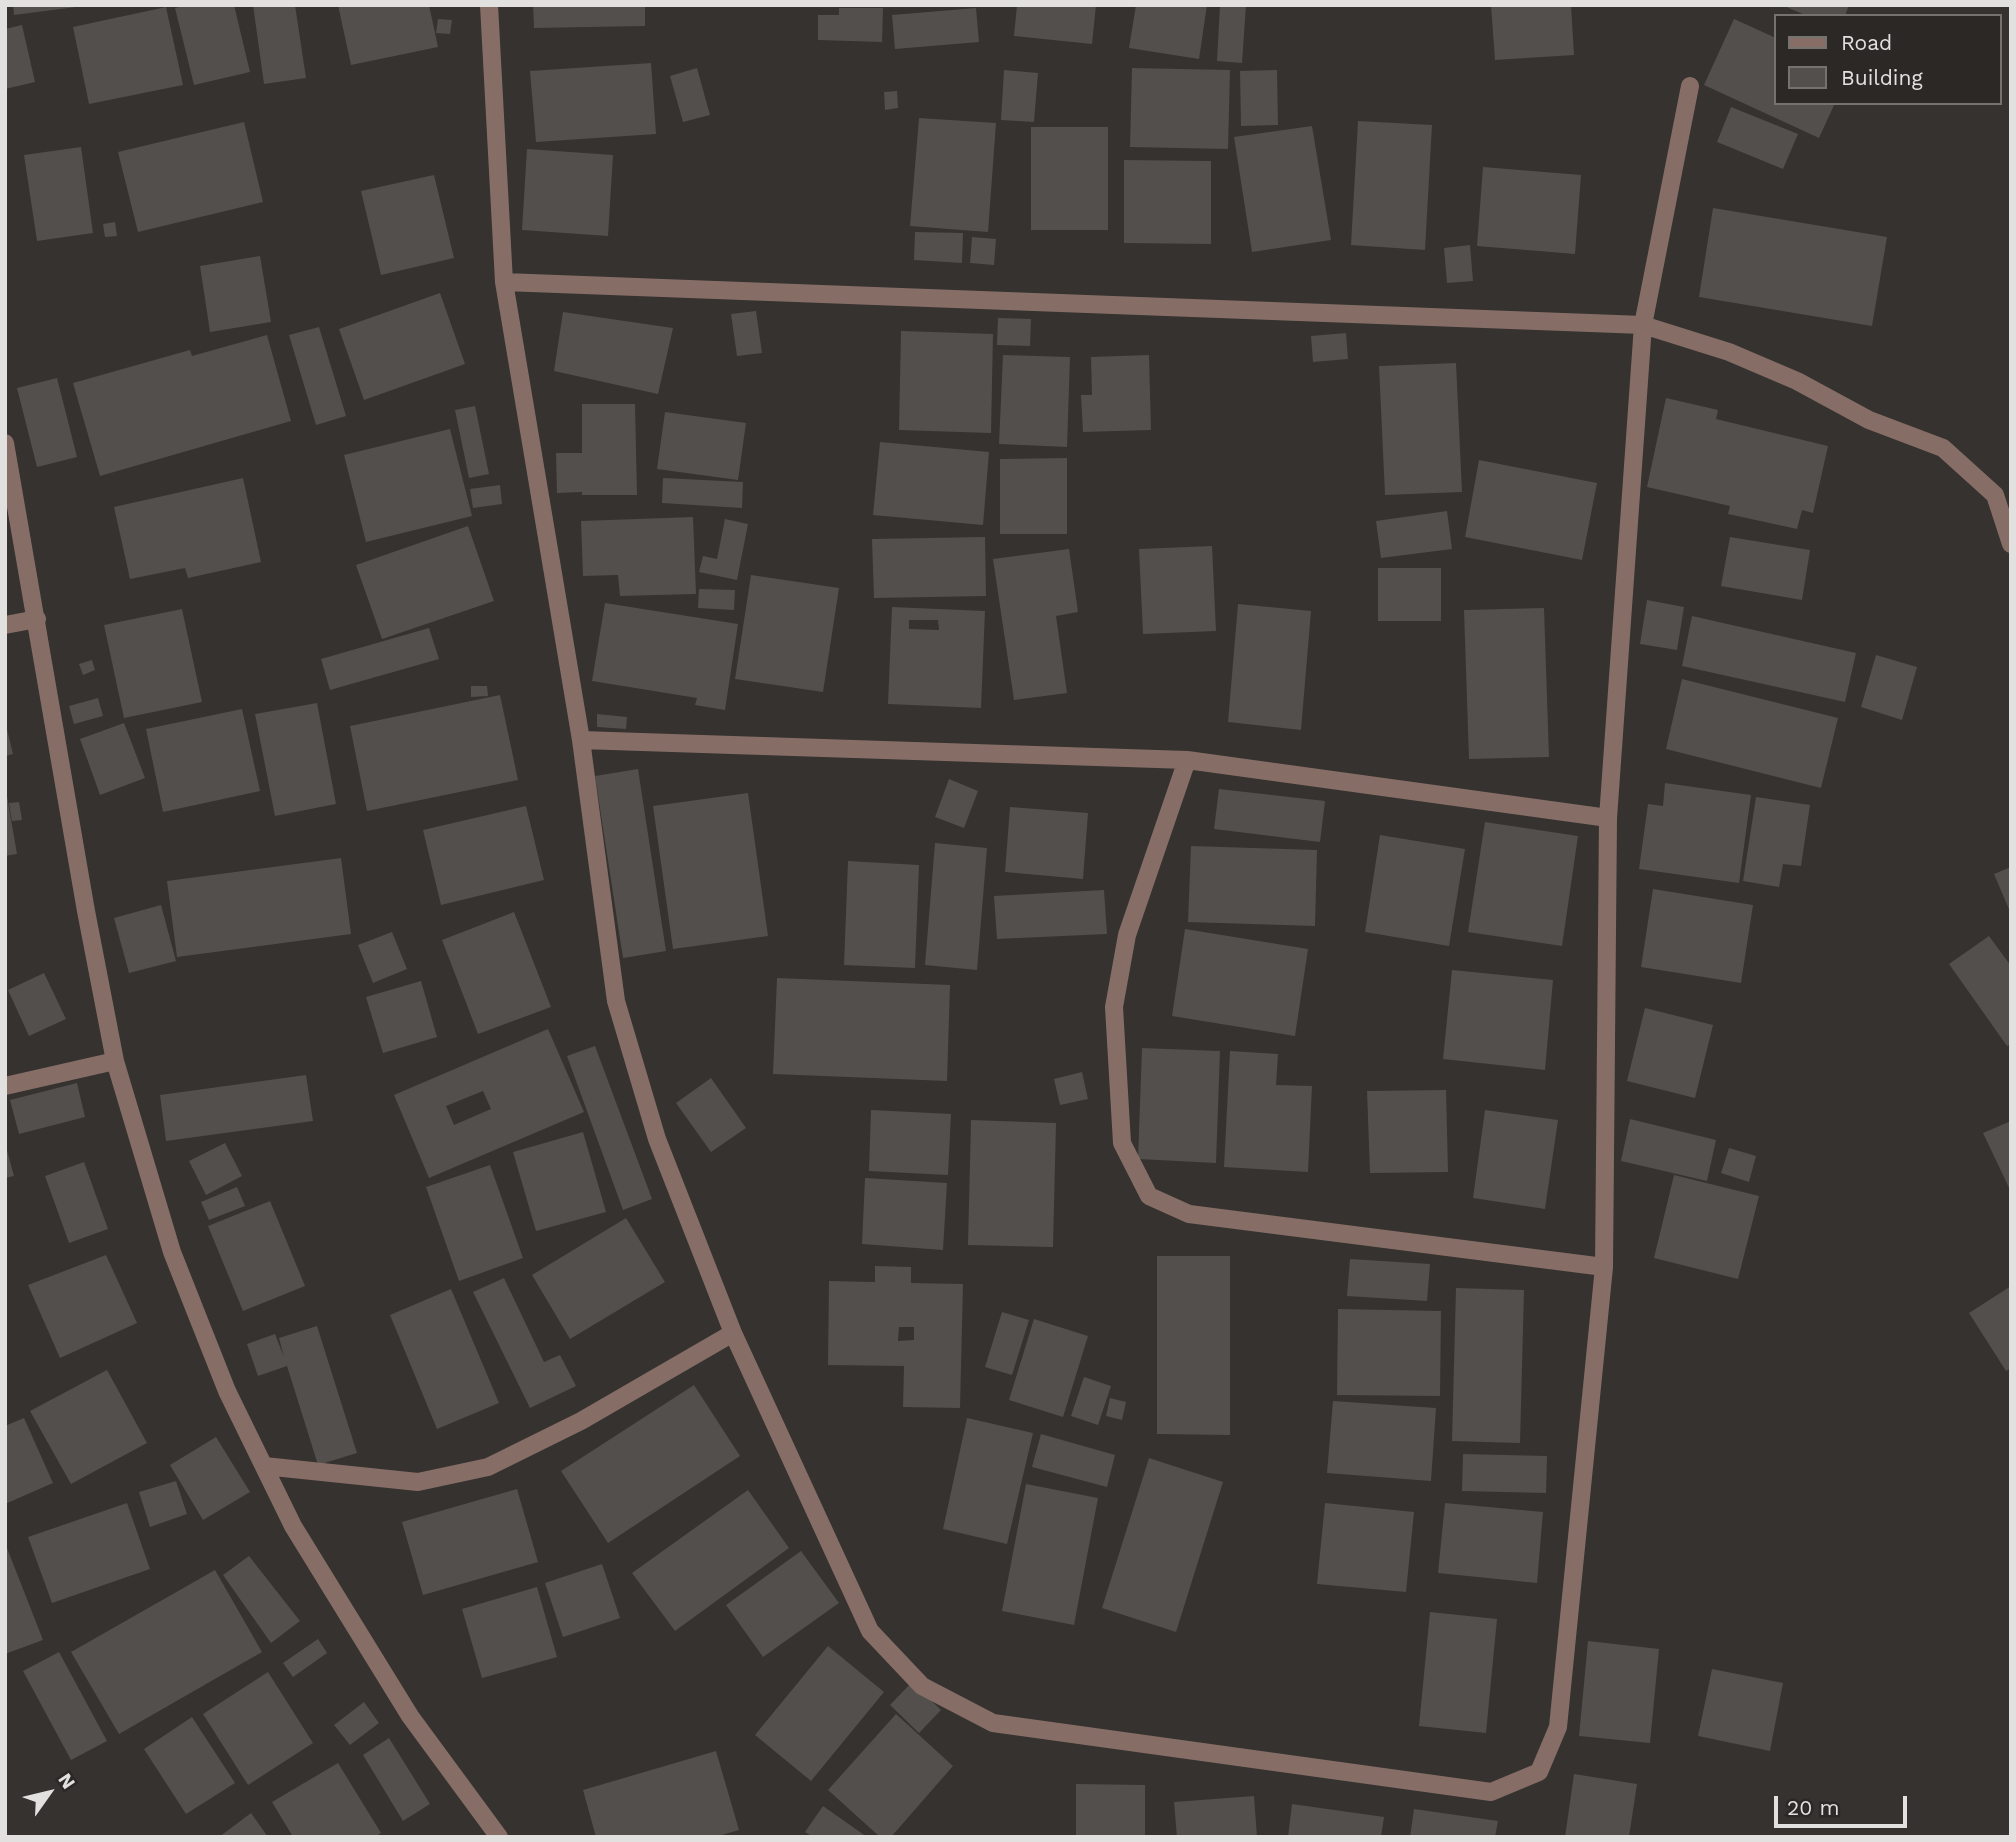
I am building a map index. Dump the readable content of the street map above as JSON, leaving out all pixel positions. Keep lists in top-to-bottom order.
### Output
{
  "legend": ["Road", "Building"],
  "scale_bar": "20 m",
  "north": "top right"
}
